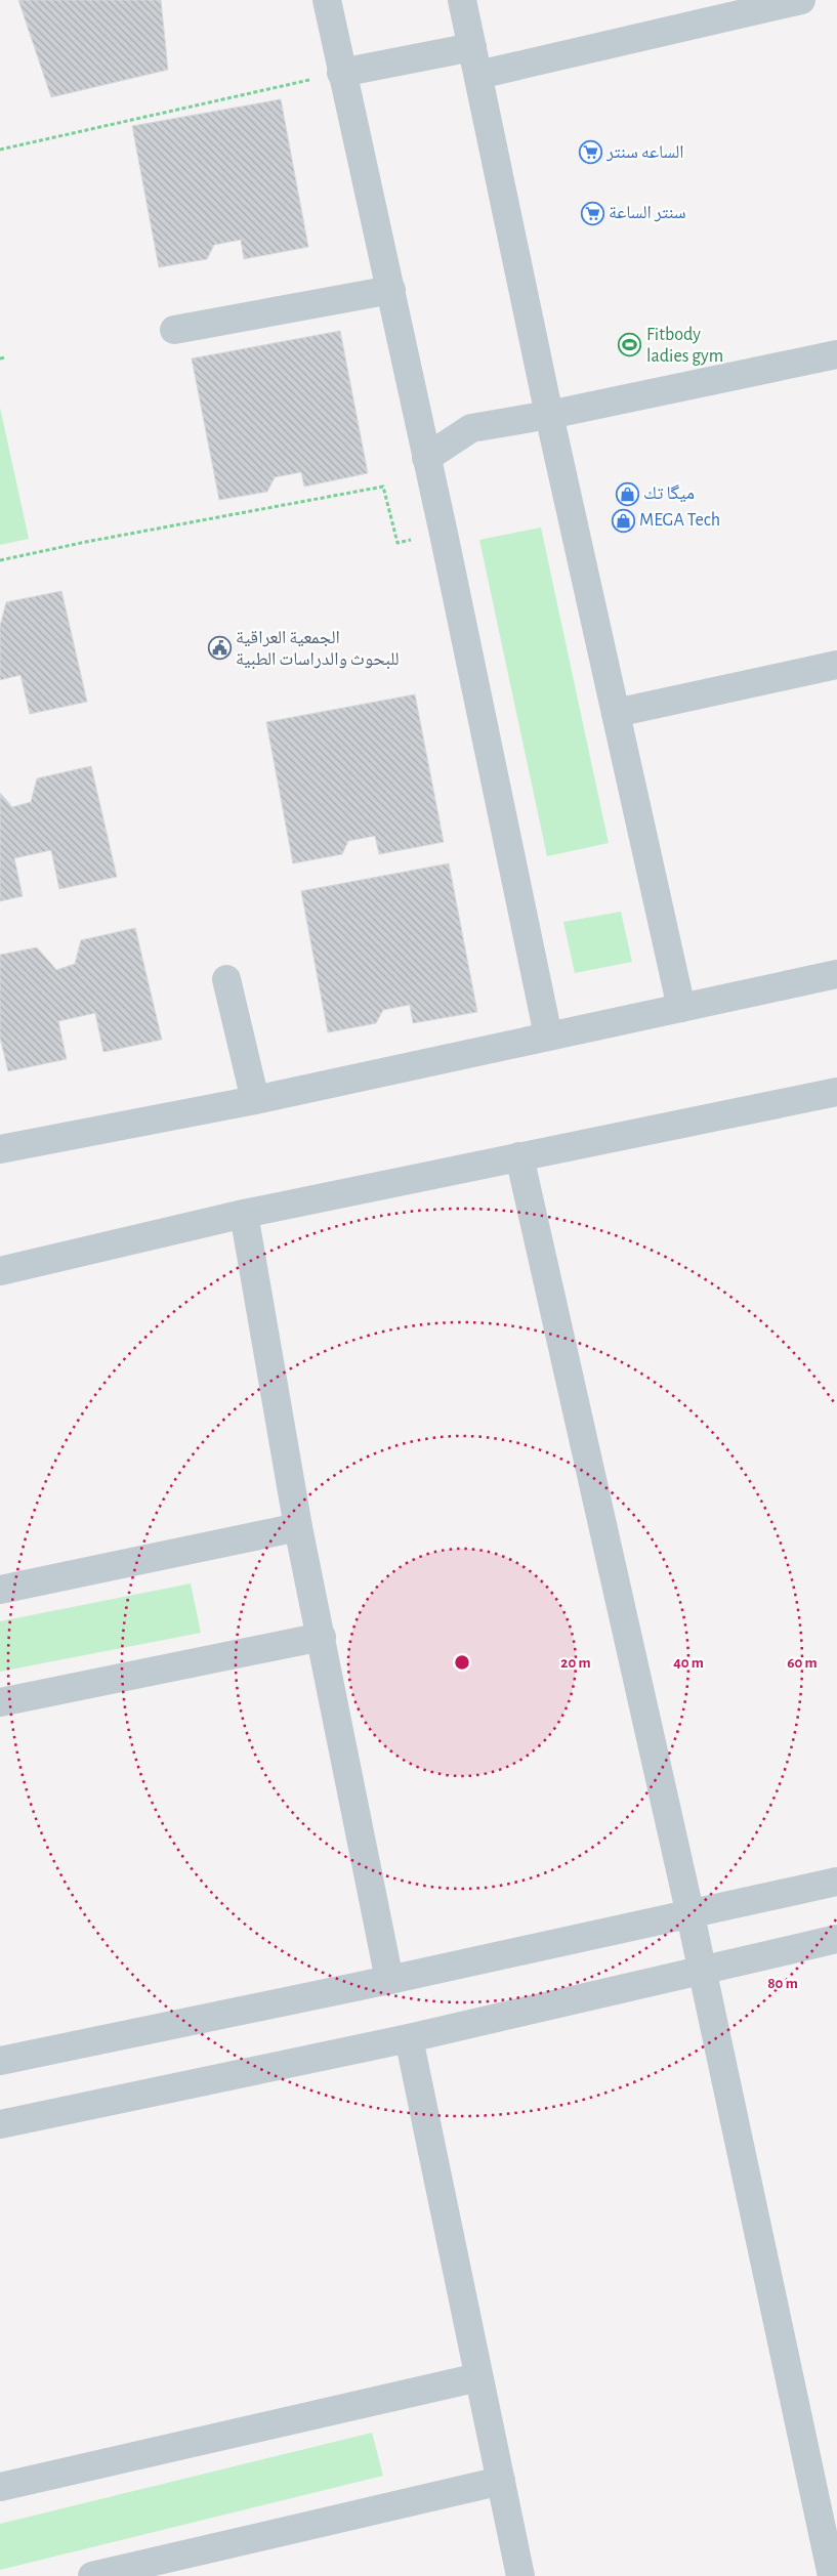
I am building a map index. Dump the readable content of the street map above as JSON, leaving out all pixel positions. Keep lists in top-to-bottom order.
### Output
{
  "places": {
    "supermarket": ["الساعه سنتر", "سنتر الساعة"],
    "sports": ["Fitbody ladies gym"],
    "shop": ["ميگا تك", "MEGA Tech"],
    "public building": ["الجمعية العراقية للبحوث والدراسات الطبية"]
  },
  "rings": [
    "20 m",
    "40 m",
    "60 m",
    "80 m"
  ]
}
